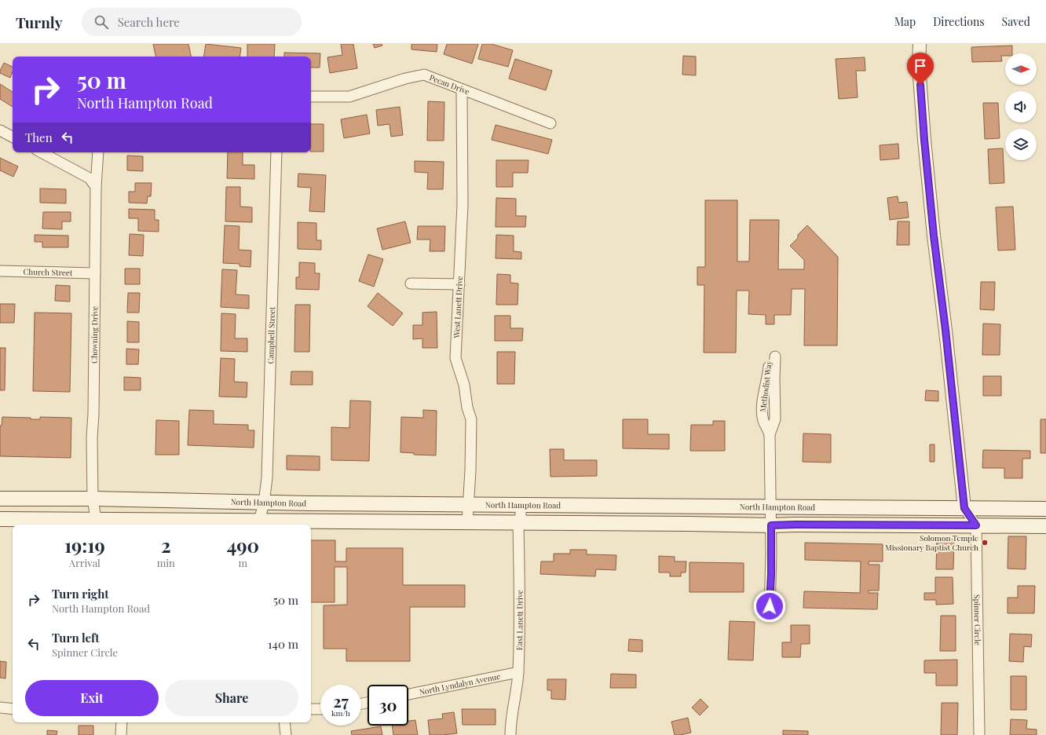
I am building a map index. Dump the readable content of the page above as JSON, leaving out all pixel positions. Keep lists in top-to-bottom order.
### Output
{
  "streets": {
    "main road": ["North Hampton Road"],
    "street": [
      "Pecan Drive",
      "Church Street",
      "West Lanett Drive",
      "Chowning Drive",
      "Campbell Street",
      "Methodist Way",
      "Spinner Circle",
      "East Lanett Drive",
      "North Lyndalyn Avenue"
    ]
  },
  "crossings": [
    ["Pecan Drive", "West Lanett Drive"],
    ["Church Street", "Chowning Drive"],
    ["West Lanett Drive", "North Hampton Road"],
    ["Chowning Drive", "North Hampton Road"],
    ["Campbell Street", "North Hampton Road"],
    ["Methodist Way", "North Hampton Road"],
    ["North Hampton Road", "East Lanett Drive"],
    ["East Lanett Drive", "North Lyndalyn Avenue"]
  ],
  "places": ["Solomon Temple Missionary Baptist Church"],
  "north": "right",
  "page": {
    "header": "Turnly",
    "search": "Search here",
    "nav": ["Map", "Directions", "Saved"],
    "turn": ["50 m", "North Hampton Road"],
    "then": "Then",
    "eta": [
      "19:19",
      "Arrival",
      "2",
      "min",
      "490",
      "m"
    ],
    "list": [
      {
        "name": "Turn right",
        "note": "North Hampton Road",
        "value": "50 m"
      },
      {
        "name": "Turn left",
        "note": "Spinner Circle",
        "value": "140 m"
      }
    ],
    "buttons": ["Exit", "Share"],
    "speed": "27 km/h",
    "limit": "30"
  }
}
